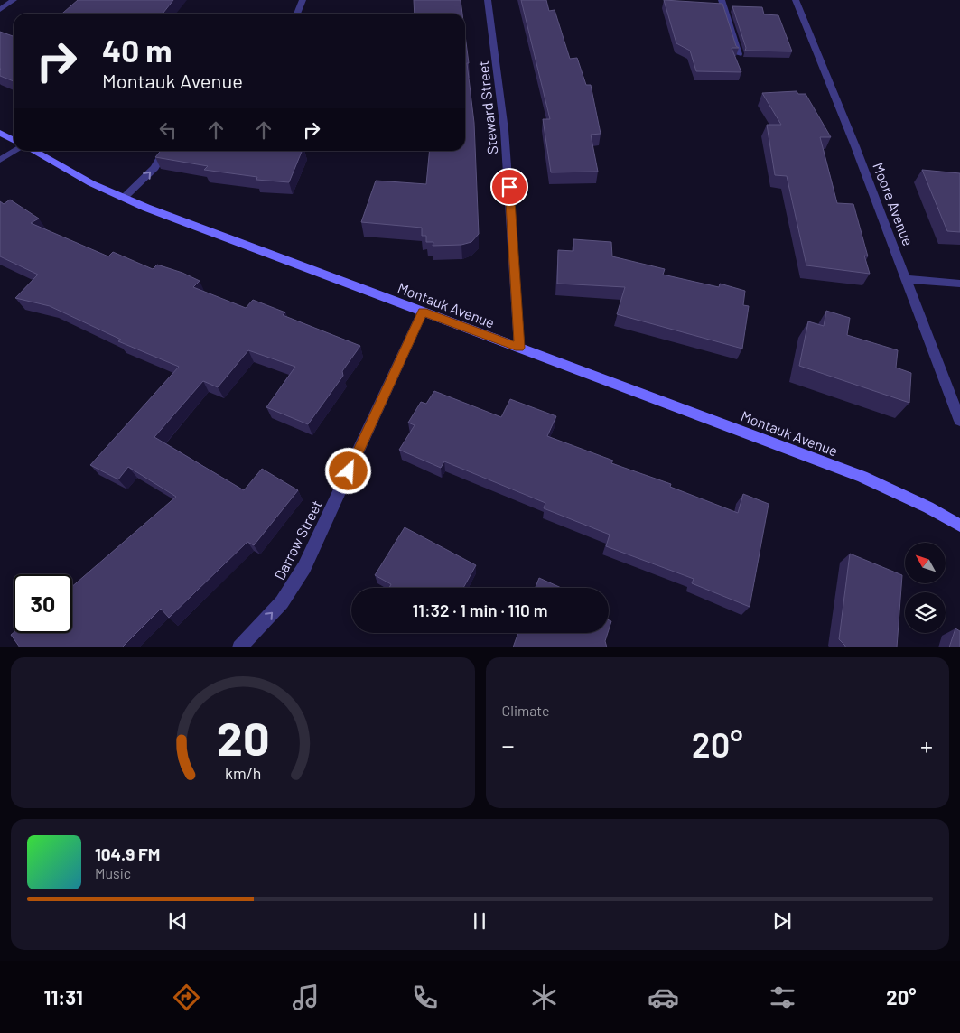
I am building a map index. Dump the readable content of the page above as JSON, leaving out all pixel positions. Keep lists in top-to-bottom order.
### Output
{
  "streets": {
    "street": [
      "Steward Street",
      "Moore Avenue",
      "Montauk Avenue",
      "Darrow Street"
    ]
  },
  "crossings": [
    ["Steward Street", "Montauk Avenue"],
    ["Montauk Avenue", "Darrow Street"]
  ],
  "one_way": ["Darrow Street"],
  "north": "top left",
  "page": {
    "turn": ["40 m", "Montauk Avenue"],
    "limit": "30",
    "trip": "11:32 · 1 min · 110 m",
    "tile": "Climate",
    "heat": ["−", "20°", "+"],
    "song": ["104.9 FM", "Music"],
    "tabs": ["11:31", "20°"],
    "gauge": ["20", "km/h"]
  }
}
